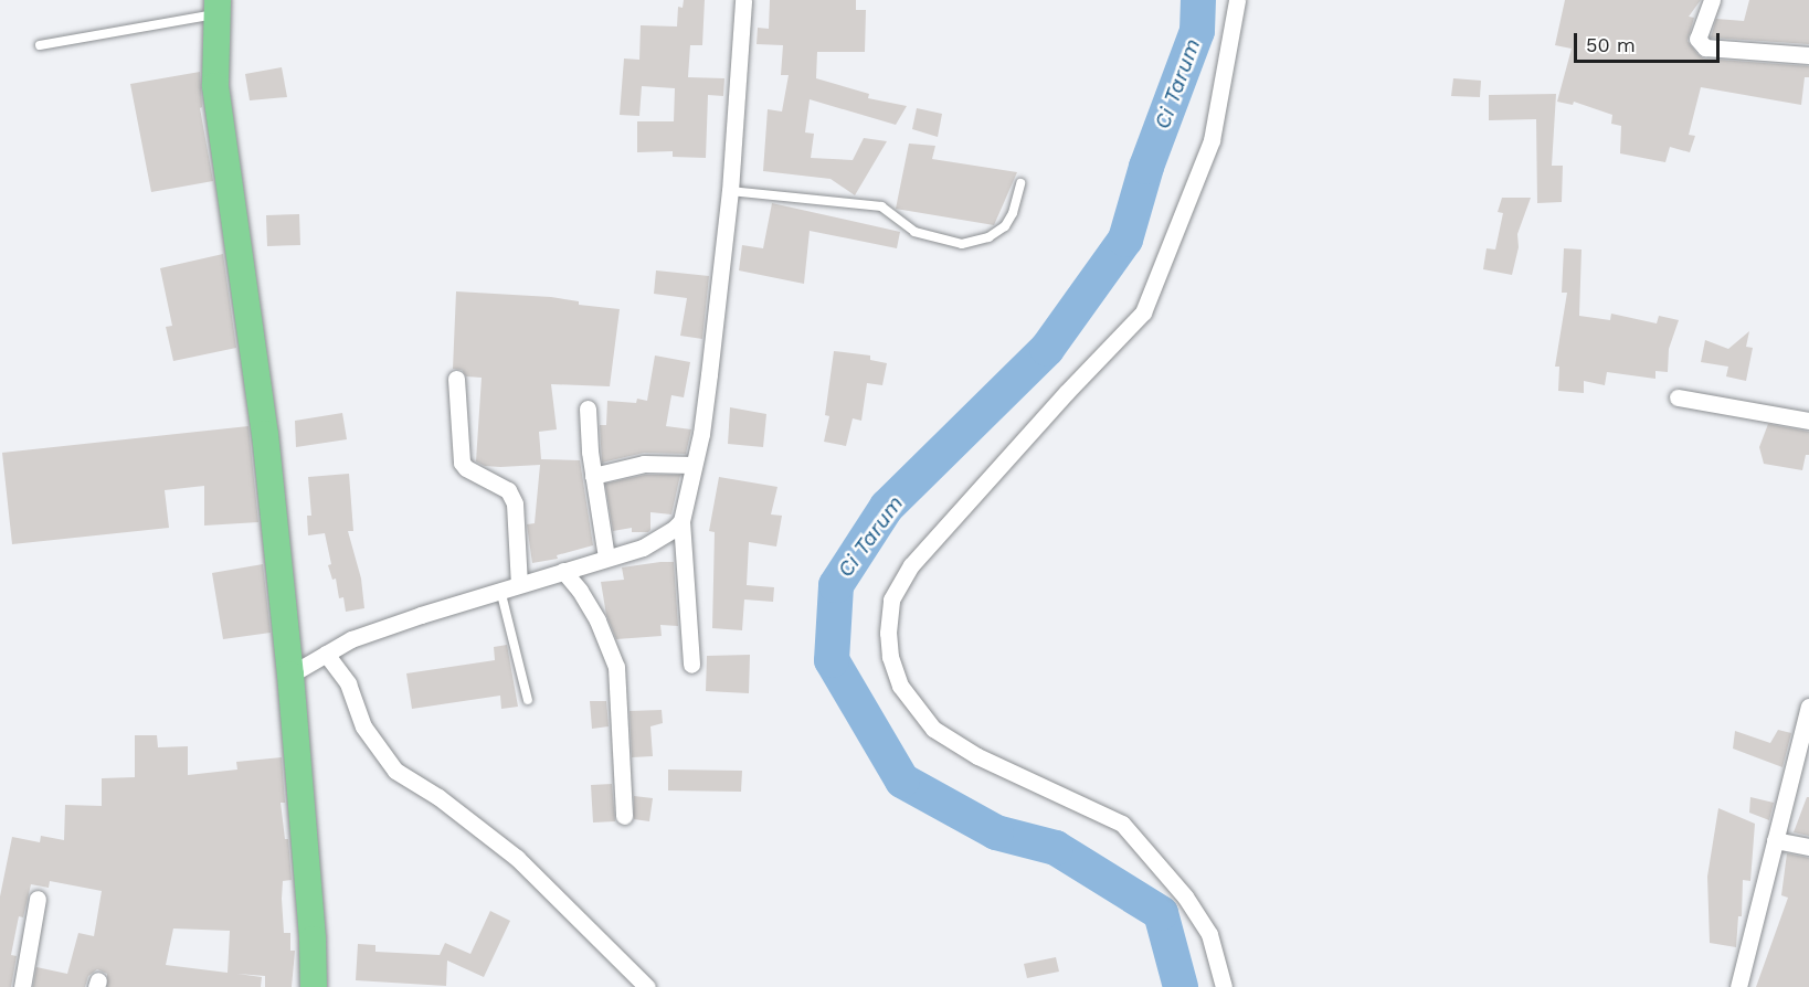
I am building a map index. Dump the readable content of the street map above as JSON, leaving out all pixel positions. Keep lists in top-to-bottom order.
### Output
{
  "water": ["Ci Tarum"],
  "scale_bar": "50 m"
}
